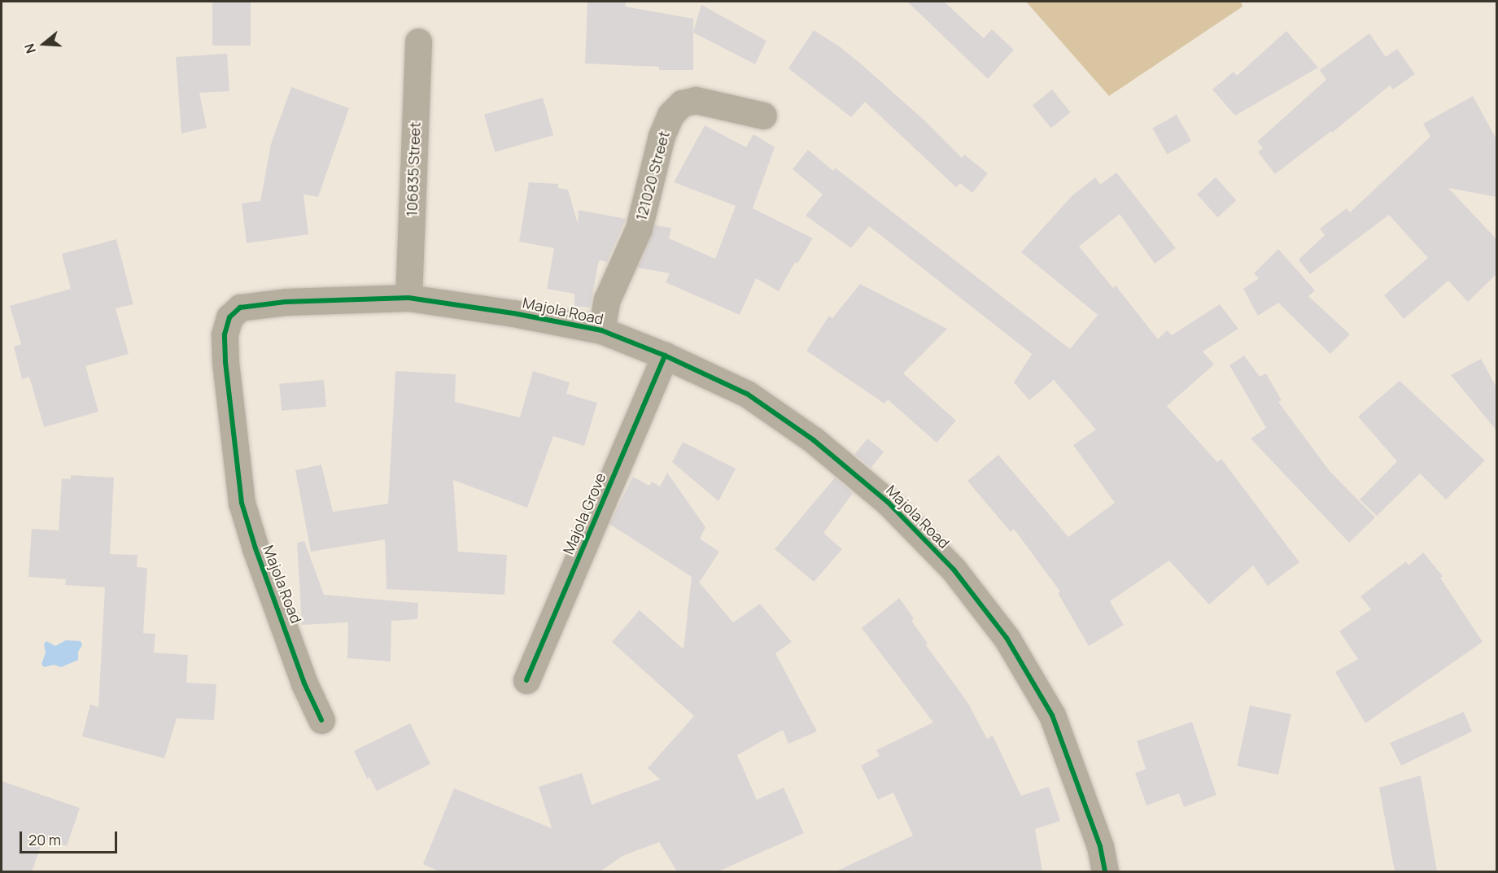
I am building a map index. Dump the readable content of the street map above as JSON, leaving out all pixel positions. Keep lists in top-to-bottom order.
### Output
{
  "streets": {
    "street": [
      "106835 Street",
      "121020 Street",
      "Majola Road",
      "Majola Grove"
    ]
  },
  "crossings": [
    ["106835 Street", "Majola Road"],
    ["121020 Street", "Majola Road"],
    ["Majola Road", "Majola Grove"]
  ],
  "scale_bar": "20 m",
  "north": "left"
}
